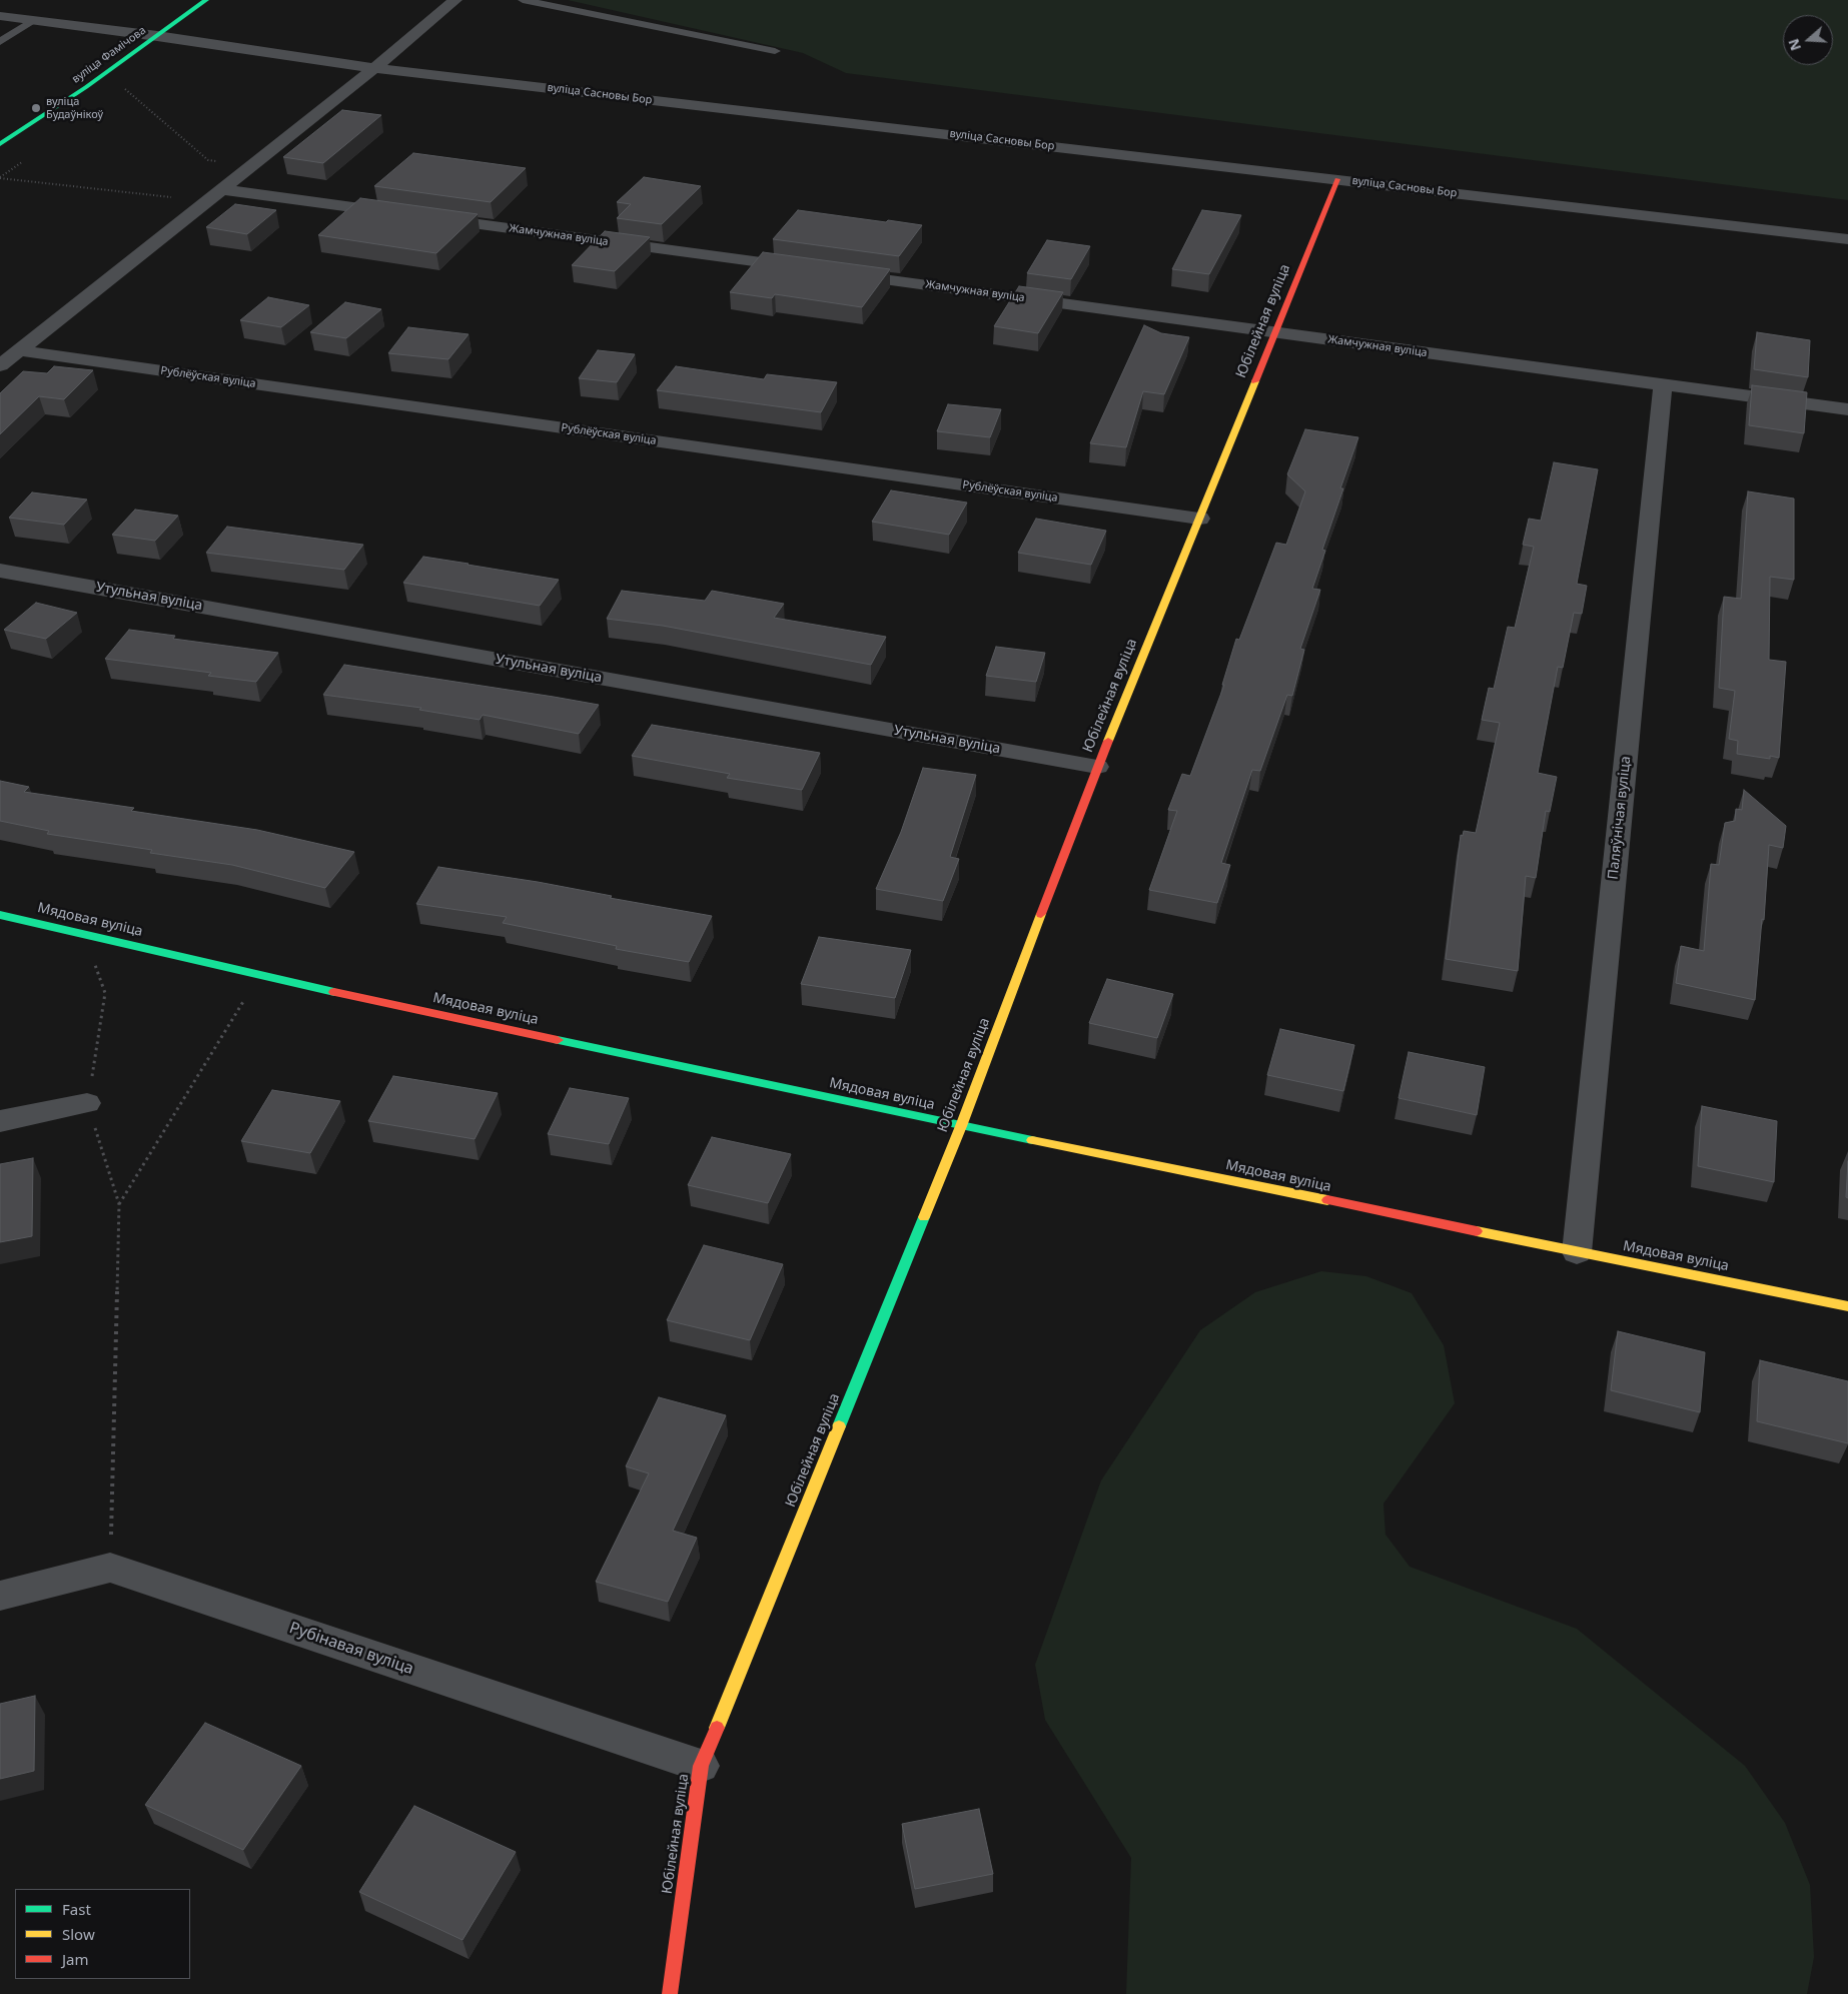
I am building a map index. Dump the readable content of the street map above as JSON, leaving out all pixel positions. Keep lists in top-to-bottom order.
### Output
{
  "streets": {
    "street": [
      "вуліца Фамічова",
      "вуліца Сасновы Бор",
      "Жамчужная вуліца",
      "Юбілейная вуліца",
      "Рублёўская вуліца",
      "Утульная вуліца",
      "Паляўнічая вуліца",
      "Мядовая вуліца",
      "Рубінавая вуліца"
    ]
  },
  "crossings": [
    ["вуліца Фамічова", "вуліца Сасновы Бор"],
    ["вуліца Сасновы Бор", "Юбілейная вуліца"],
    ["Жамчужная вуліца", "Юбілейная вуліца"],
    ["Жамчужная вуліца", "Паляўнічая вуліца"],
    ["Юбілейная вуліца", "Рублёўская вуліца"],
    ["Юбілейная вуліца", "Утульная вуліца"],
    ["Юбілейная вуліца", "Мядовая вуліца"],
    ["Юбілейная вуліца", "Рубінавая вуліца"],
    ["Паляўнічая вуліца", "Мядовая вуліца"]
  ],
  "places": ["вуліца Будаўнікоў"],
  "legend": ["Fast", "Slow", "Jam"],
  "north": "left"
}
